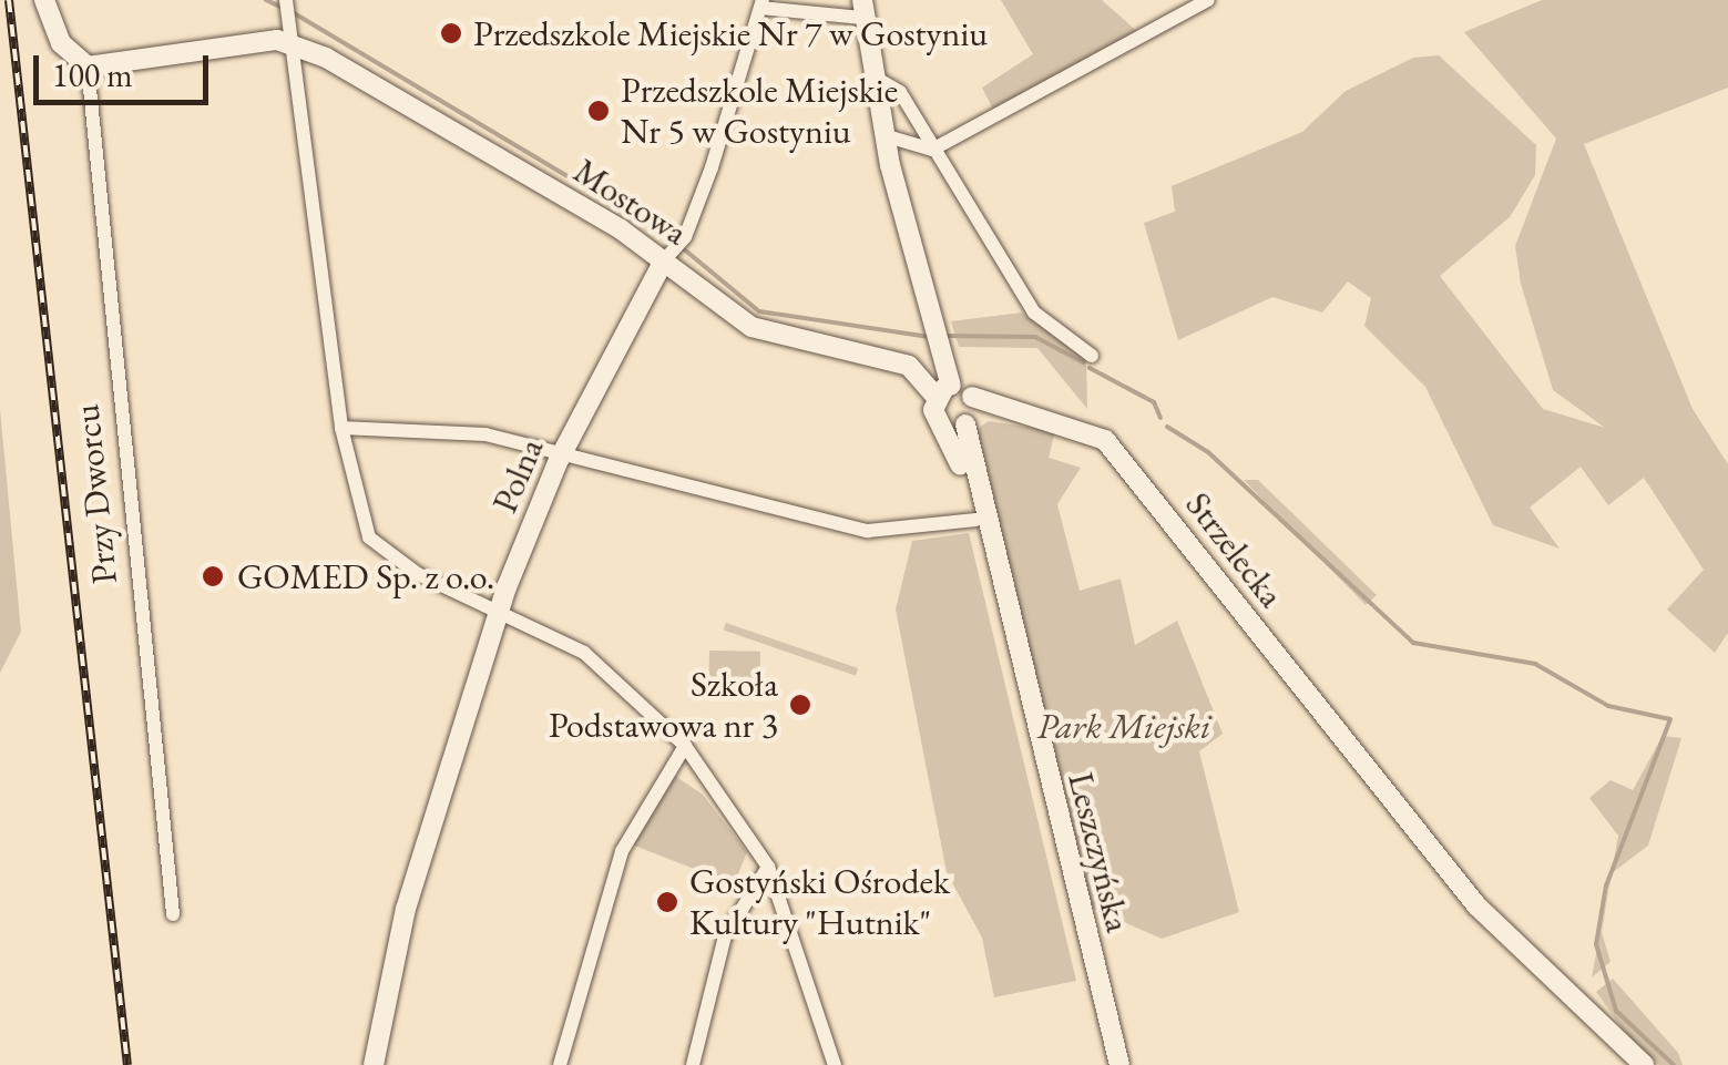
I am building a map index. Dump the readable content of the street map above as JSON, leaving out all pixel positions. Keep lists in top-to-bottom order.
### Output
{
  "streets": {
    "street": [
      "Mostowa",
      "Polna",
      "Przy Dworcu",
      "Strzelecka",
      "Leszczyńska"
    ]
  },
  "crossings": [
    ["Mostowa", "Polna"],
    ["Strzelecka", "Leszczyńska"]
  ],
  "parks": ["Park Miejski"],
  "places": [
    "Przedszkole Miejskie Nr 7 w Gostyniu",
    "Przedszkole Miejskie Nr 5 w Gostyniu",
    "GOMED Sp. z o.o.",
    "Szkoła Podstawowa nr 3",
    "Gostyński Ośrodek Kultury \"Hutnik\""
  ],
  "scale_bar": "100 m"
}
